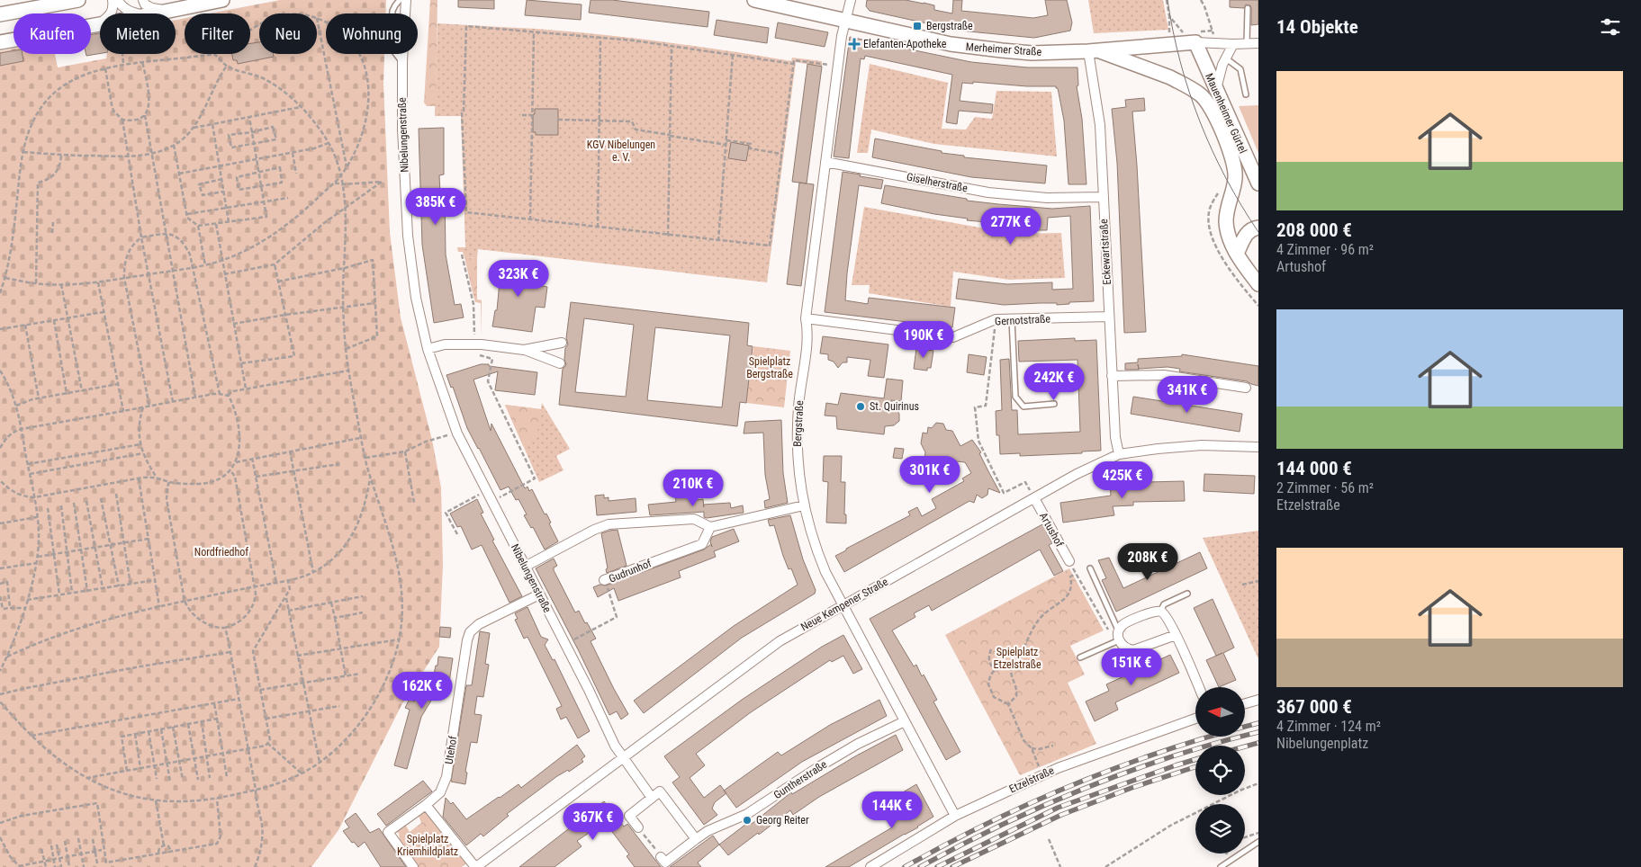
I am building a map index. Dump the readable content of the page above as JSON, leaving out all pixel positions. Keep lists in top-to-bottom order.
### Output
{
  "streets": {
    "main road": ["Merheimer Straße", "Mauenheimer Gürtel"],
    "street": [
      "Nibelungenstraße",
      "Giselherstraße",
      "Eckewartstraße",
      "Gernotstraße",
      "Bergstraße",
      "Artushof",
      "Gudrunhof",
      "Neue Kempener Straße",
      "Utehof",
      "Guntherstraße",
      "Etzelstraße"
    ]
  },
  "crossings": [
    ["Merheimer Straße", "Mauenheimer Gürtel"],
    ["Merheimer Straße", "Eckewartstraße"],
    ["Merheimer Straße", "Bergstraße"],
    ["Mauenheimer Gürtel", "Eckewartstraße"],
    ["Nibelungenstraße", "Gudrunhof"],
    ["Nibelungenstraße", "Neue Kempener Straße"],
    ["Nibelungenstraße", "Utehof"],
    ["Giselherstraße", "Eckewartstraße"],
    ["Giselherstraße", "Bergstraße"],
    ["Eckewartstraße", "Gernotstraße"],
    ["Eckewartstraße", "Neue Kempener Straße"],
    ["Gernotstraße", "Bergstraße"],
    ["Bergstraße", "Neue Kempener Straße"],
    ["Bergstraße", "Guntherstraße"],
    ["Bergstraße", "Etzelstraße"],
    ["Artushof", "Neue Kempener Straße"]
  ],
  "parks": [
    "KGV Nibelungen e. V.",
    "Spielplatz Bergstraße",
    "Nordfriedhof",
    "Spielplatz Etzelstraße",
    "Spielplatz Kriemhildplatz"
  ],
  "places": {
    "transit": ["Bergstraße"],
    "health": ["Elefanten-Apotheke"],
    "other": ["St. Quirinus", "Georg Reiter"]
  },
  "north": "left",
  "page": {
    "heading": "14 Objekte",
    "chip": [
      "Kaufen",
      "Mieten",
      "Filter",
      "Neu",
      "Wohnung"
    ],
    "list": [
      {
        "name": "208 000 €",
        "note": "4 Zimmer · 96 m² · Artushof"
      },
      {
        "name": "144 000 €",
        "note": "2 Zimmer · 56 m² · Etzelstraße"
      },
      {
        "name": "367 000 €",
        "note": "4 Zimmer · 124 m² · Nibelungenplatz"
      }
    ],
    "price": [
      "385K €",
      "277K €",
      "323K €",
      "190K €",
      "242K €",
      "341K €",
      "301K €",
      "425K €",
      "210K €",
      "208K €",
      "151K €",
      "162K €",
      "144K €",
      "367K €"
    ]
  }
}
